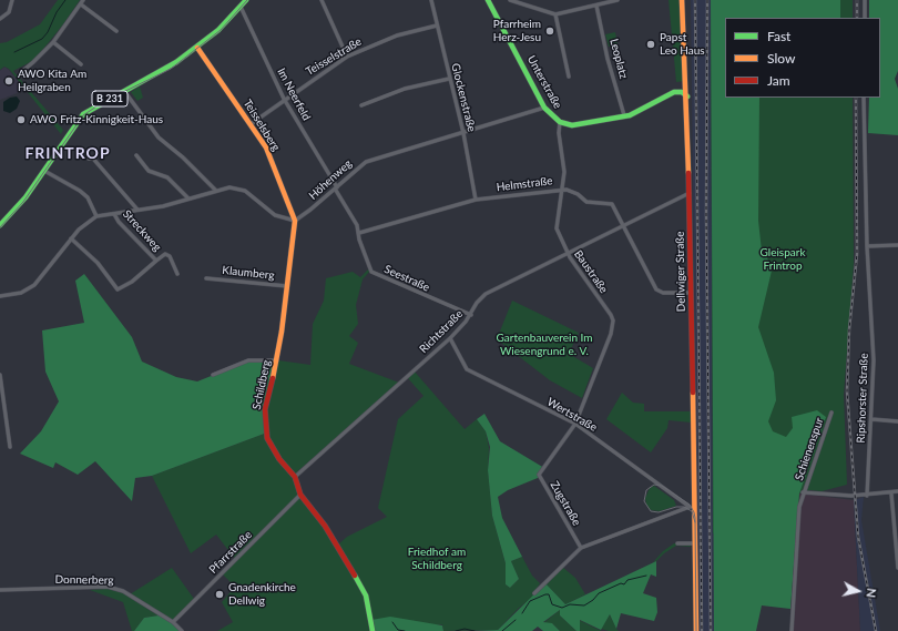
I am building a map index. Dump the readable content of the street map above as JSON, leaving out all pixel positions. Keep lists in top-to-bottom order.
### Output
{
  "streets": {
    "main road": [
      "Unterstraße",
      "B 231",
      "Teisselsberg",
      "Dellwiger Straße",
      "Schildberg"
    ],
    "street": [
      "Teisselstraße",
      "Leoplatz",
      "Im Neerfeld",
      "Glockenstraße",
      "Höhenweg",
      "Helmstraße",
      "Streckweg",
      "Baustraße",
      "Klaumberg",
      "Seestraße",
      "Richtstraße",
      "Ripshorster Straße",
      "Wertstraße",
      "Schienenspur",
      "Zugstraße",
      "Pfarrstraße",
      "Donnerberg"
    ]
  },
  "crossings": [
    ["Teisselstraße", "Im Neerfeld"],
    ["Teisselstraße", "Glockenstraße"],
    ["Teisselstraße", "Teisselsberg"],
    ["Leoplatz", "Unterstraße"],
    ["Unterstraße", "Höhenweg"],
    ["Unterstraße", "Baustraße"],
    ["Unterstraße", "Dellwiger Straße"],
    ["Im Neerfeld", "B 231"],
    ["Im Neerfeld", "Höhenweg"],
    ["Im Neerfeld", "Seestraße"],
    ["Glockenstraße", "Höhenweg"],
    ["Glockenstraße", "Helmstraße"],
    ["B 231", "Teisselsberg"],
    ["Teisselsberg", "Höhenweg"],
    ["Teisselsberg", "Schildberg"],
    ["Höhenweg", "Seestraße"],
    ["Höhenweg", "Schildberg"],
    ["Helmstraße", "Baustraße"],
    ["Helmstraße", "Dellwiger Straße"],
    ["Helmstraße", "Seestraße"],
    ["Helmstraße", "Richtstraße"],
    ["Baustraße", "Richtstraße"],
    ["Baustraße", "Wertstraße"],
    ["Baustraße", "Zugstraße"],
    ["Dellwiger Straße", "Richtstraße"],
    ["Dellwiger Straße", "Wertstraße"],
    ["Klaumberg", "Schildberg"],
    ["Seestraße", "Richtstraße"],
    ["Richtstraße", "Schildberg"],
    ["Richtstraße", "Wertstraße"],
    ["Schildberg", "Pfarrstraße"],
    ["Wertstraße", "Zugstraße"],
    ["Pfarrstraße", "Donnerberg"]
  ],
  "districts": ["FRINTROP"],
  "parks": ["Gleispark Frintrop", "Gartenbauverein Im Wiesengrund e. V.", "Friedhof am Schildberg"],
  "places": [
    "Pfarrheim Herz-Jesu",
    "Papst Leo Haus",
    "AWO Kita Am Heilgraben",
    "AWO Fritz-Kinnigkeit-Haus",
    "Gnadenkirche Dellwig"
  ],
  "legend": ["Fast", "Slow", "Jam"],
  "north": "right"
}
